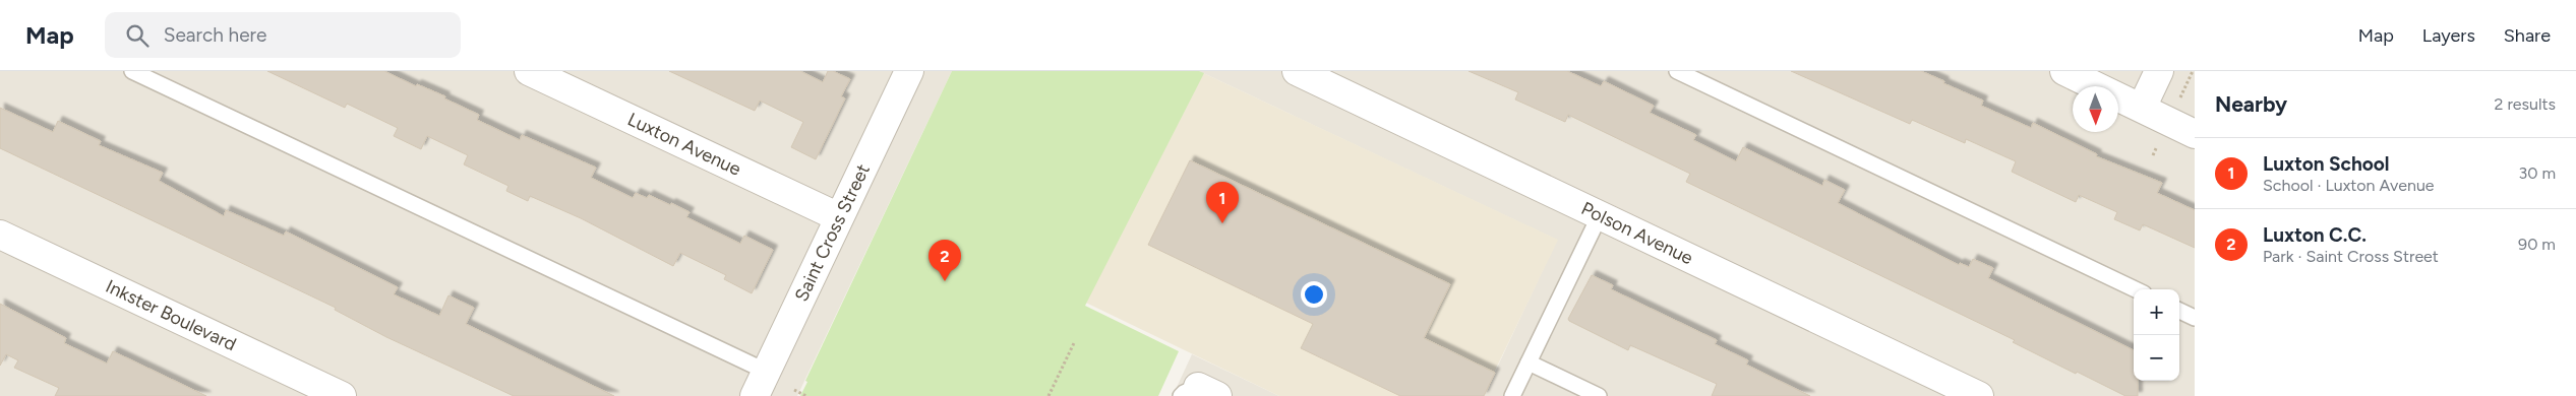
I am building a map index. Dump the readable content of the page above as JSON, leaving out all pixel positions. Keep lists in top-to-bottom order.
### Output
{
  "streets": {
    "street": [
      "Luxton Avenue",
      "Polson Avenue",
      "Saint Cross Street",
      "Inkster Boulevard"
    ]
  },
  "crossings": [
    ["Luxton Avenue", "Saint Cross Street"]
  ],
  "north": "bottom",
  "page": {
    "header": "Map",
    "search": "Search here",
    "nav": ["Map", "Layers", "Share"],
    "heading": ["Nearby", "2 results"],
    "list": [
      {
        "mark": "1",
        "name": "Luxton School",
        "note": "School · Luxton Avenue",
        "value": "30 m"
      },
      {
        "mark": "2",
        "name": "Luxton C.C.",
        "note": "Park · Saint Cross Street",
        "value": "90 m"
      }
    ],
    "pins": ["1", "2"],
    "map_buttons": ["+", "−"]
  }
}
